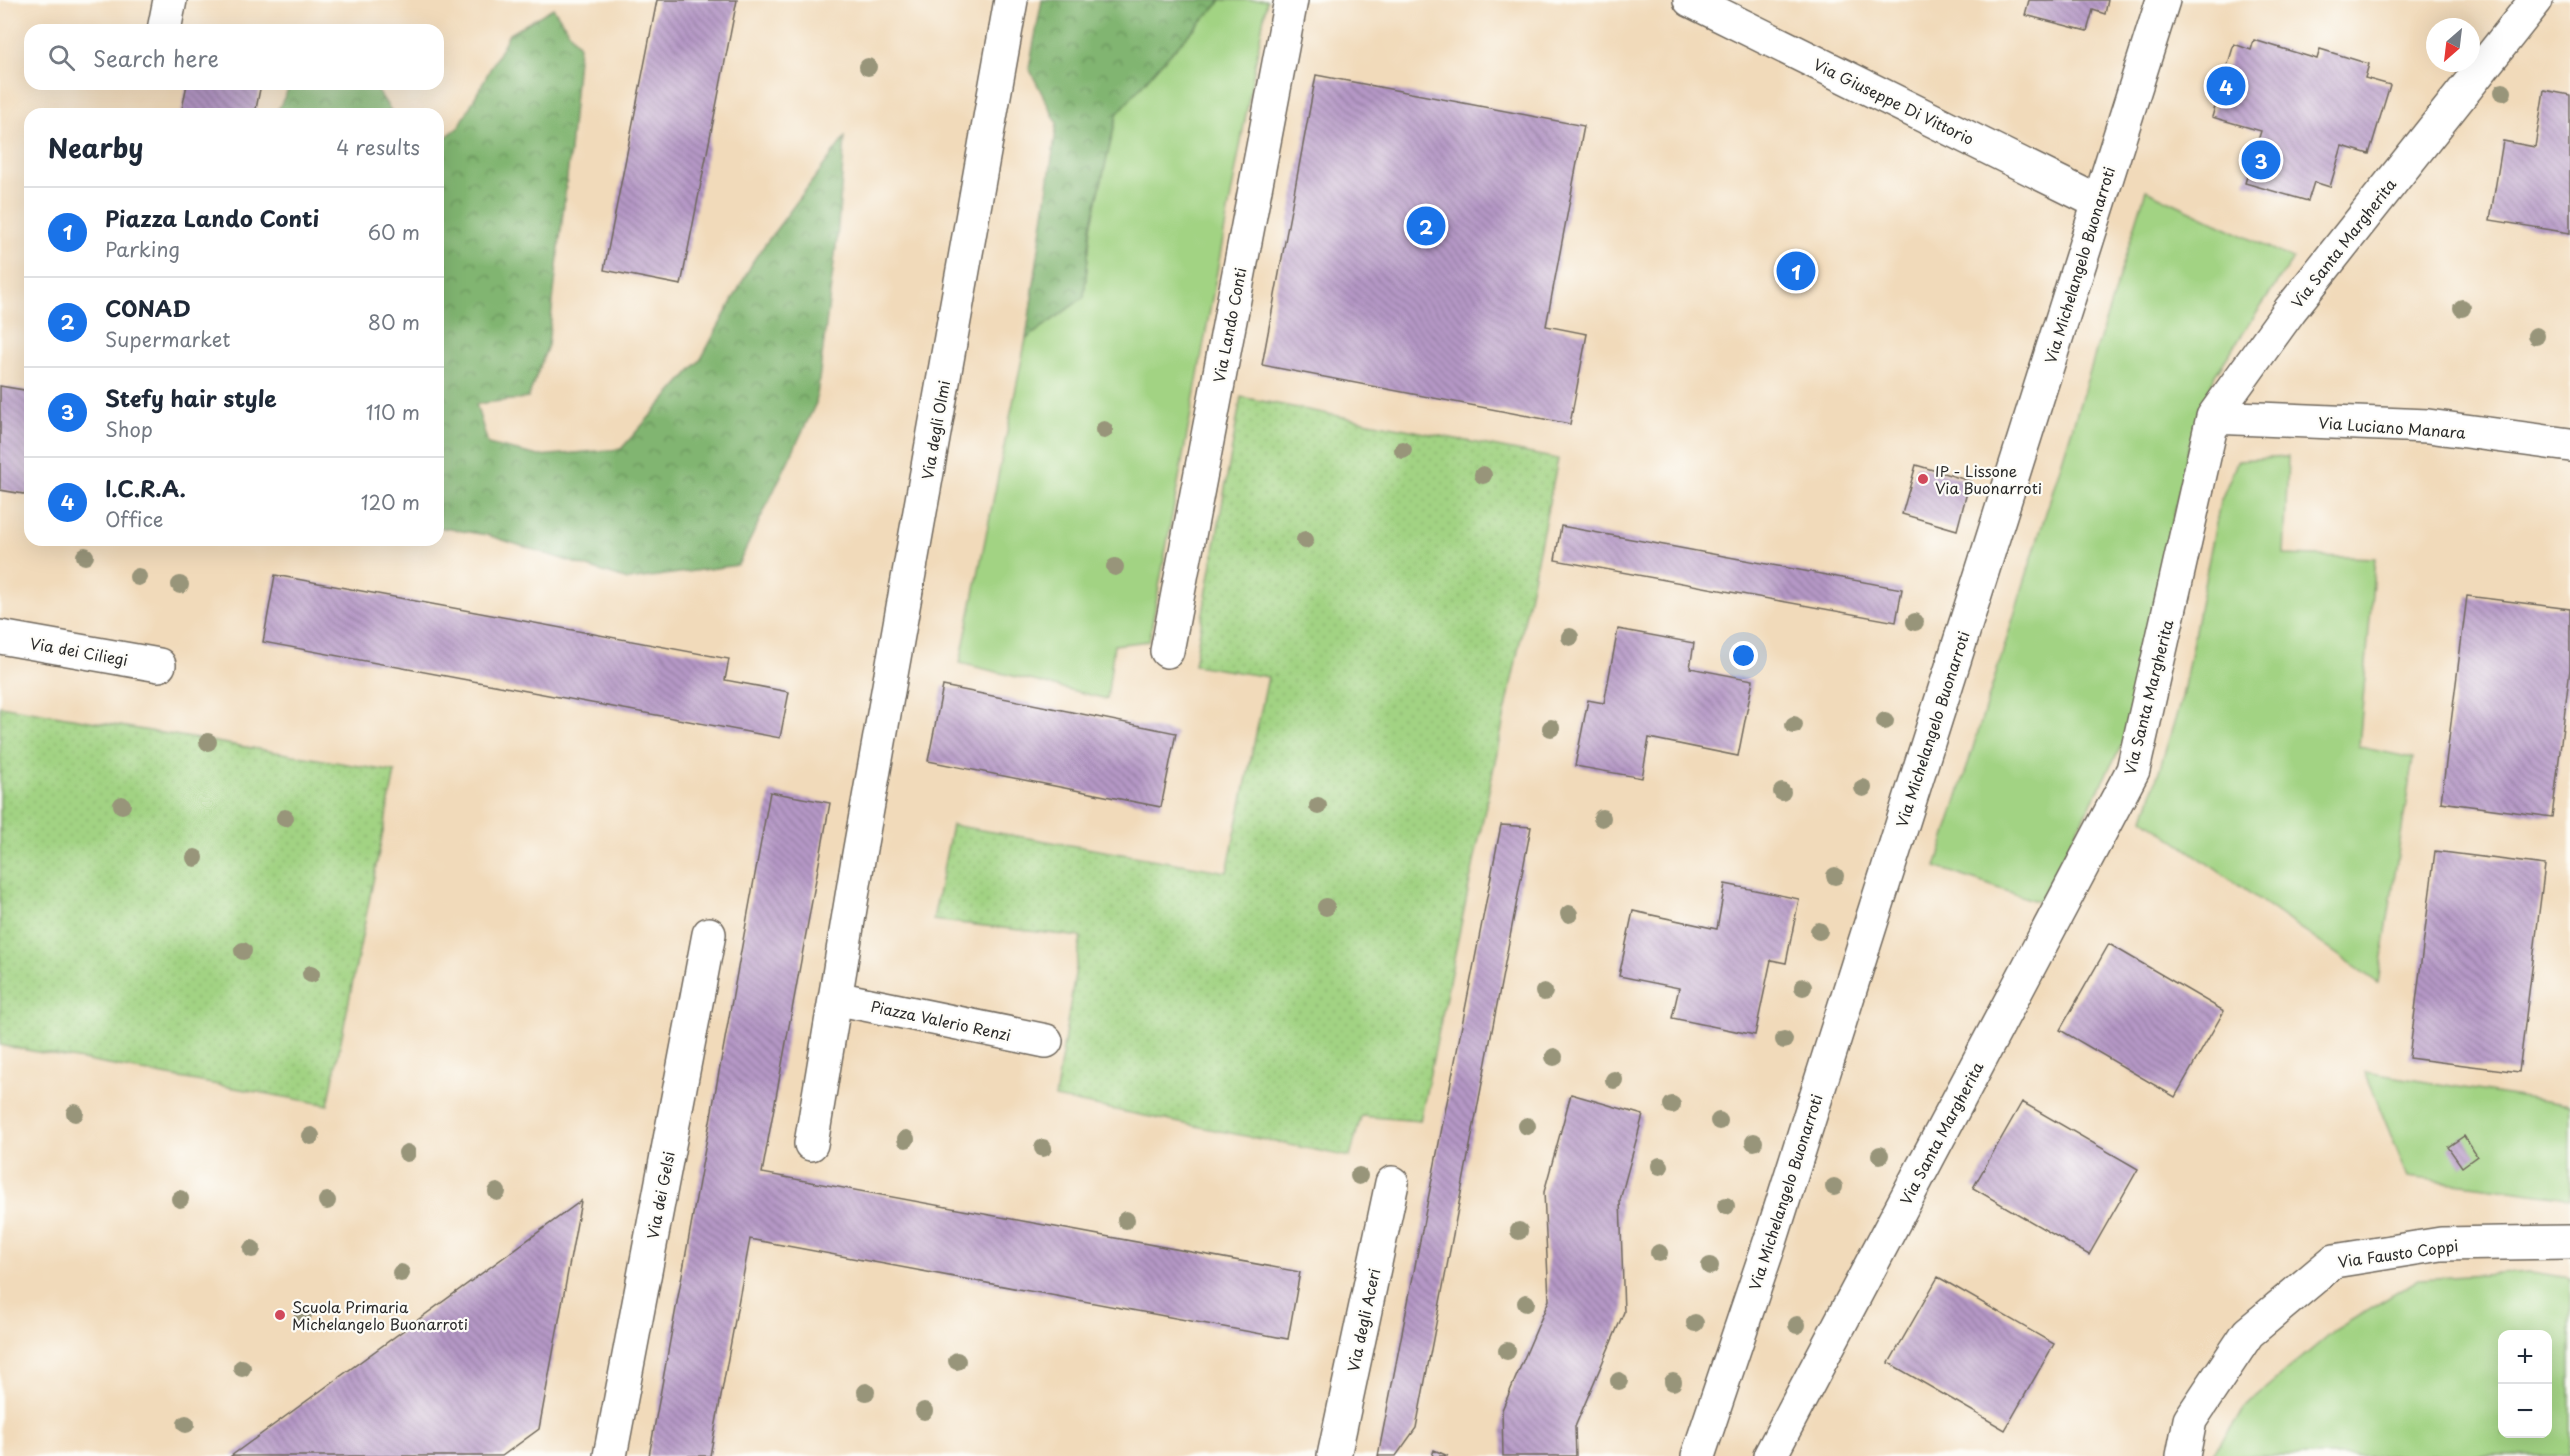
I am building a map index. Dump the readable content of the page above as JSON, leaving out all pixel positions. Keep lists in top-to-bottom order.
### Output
{
  "streets": {
    "street": [
      "Via Giuseppe Di Vittorio",
      "Via Santa Margherita",
      "Via Michelangelo Buonarroti",
      "Via Lando Conti",
      "Via Luciano Manara",
      "Via degli Olmi",
      "Via dei Ciliegi",
      "Piazza Valerio Renzi",
      "Via dei Gelsi",
      "Via Fausto Coppi",
      "Via degli Aceri"
    ]
  },
  "crossings": [
    ["Via Giuseppe Di Vittorio", "Via Michelangelo Buonarroti"],
    ["Via Santa Margherita", "Via Luciano Manara"],
    ["Via degli Olmi", "Piazza Valerio Renzi"]
  ],
  "places": ["IP - Lissone Via Buonarroti", "Scuola Primaria Michelangelo Buonarroti"],
  "north": "bottom left",
  "page": {
    "search": "Search here",
    "pins": [
      "4",
      "3",
      "2",
      "1"
    ],
    "heading": ["Nearby", "4 results"],
    "list": [
      {
        "mark": "1",
        "name": "Piazza Lando Conti",
        "note": "Parking",
        "value": "60 m"
      },
      {
        "mark": "2",
        "name": "CONAD",
        "note": "Supermarket",
        "value": "80 m"
      },
      {
        "mark": "3",
        "name": "Stefy hair style",
        "note": "Shop",
        "value": "110 m"
      },
      {
        "mark": "4",
        "name": "I.C.R.A.",
        "note": "Office",
        "value": "120 m"
      }
    ],
    "map_buttons": ["+", "−"]
  }
}
